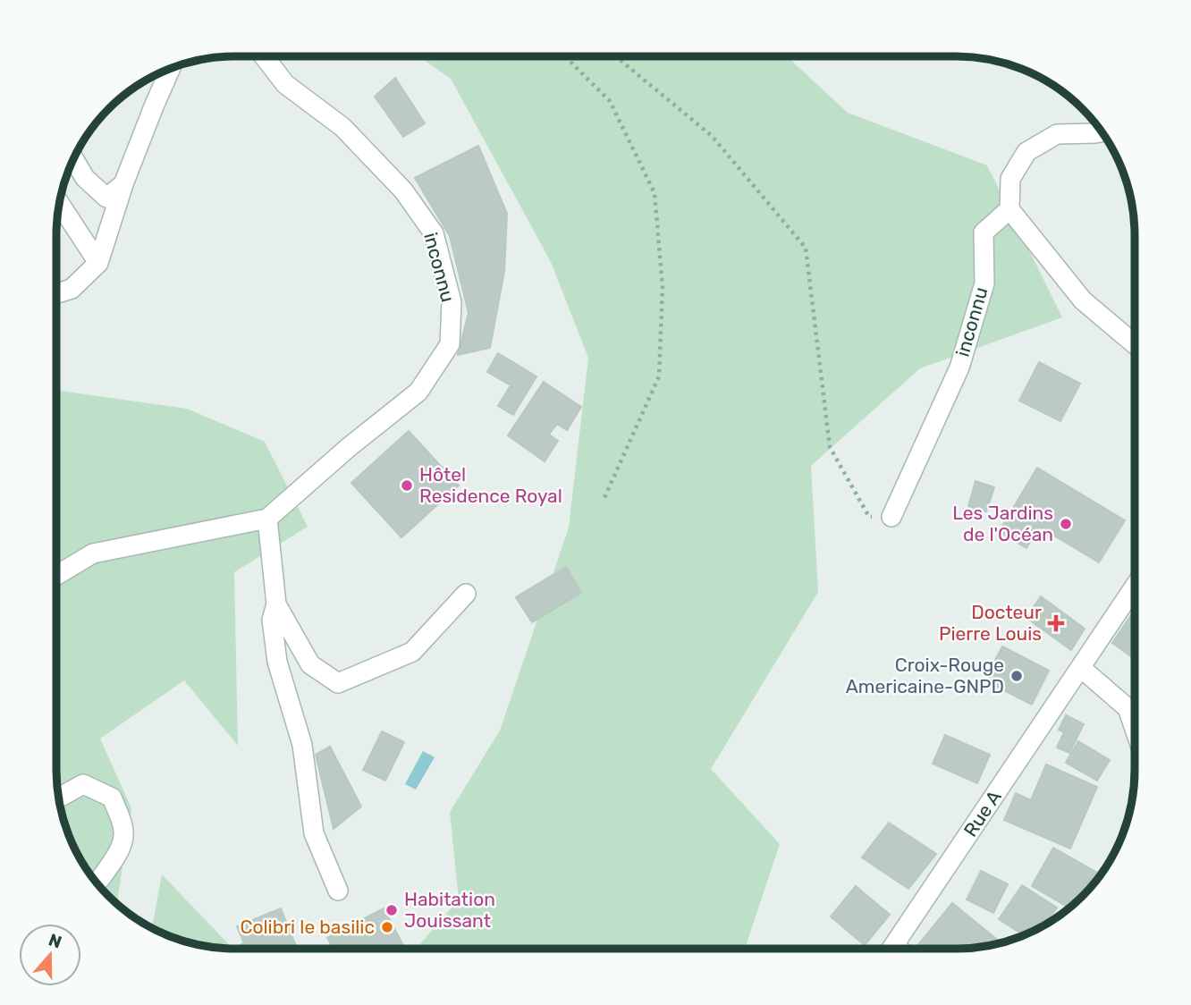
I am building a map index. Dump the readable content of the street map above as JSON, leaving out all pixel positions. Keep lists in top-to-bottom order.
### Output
{
  "streets": {
    "street": ["inconnu", "Rue A"]
  },
  "places": {
    "other": [
      "Hôtel Residence Royal",
      "Les Jardins de l'Océan",
      "Croix-Rouge Americaine-GNPD",
      "Habitation Jouissant",
      "Colibri le basilic"
    ],
    "health": ["Docteur Pierre Louis"]
  },
  "north": "top"
}
